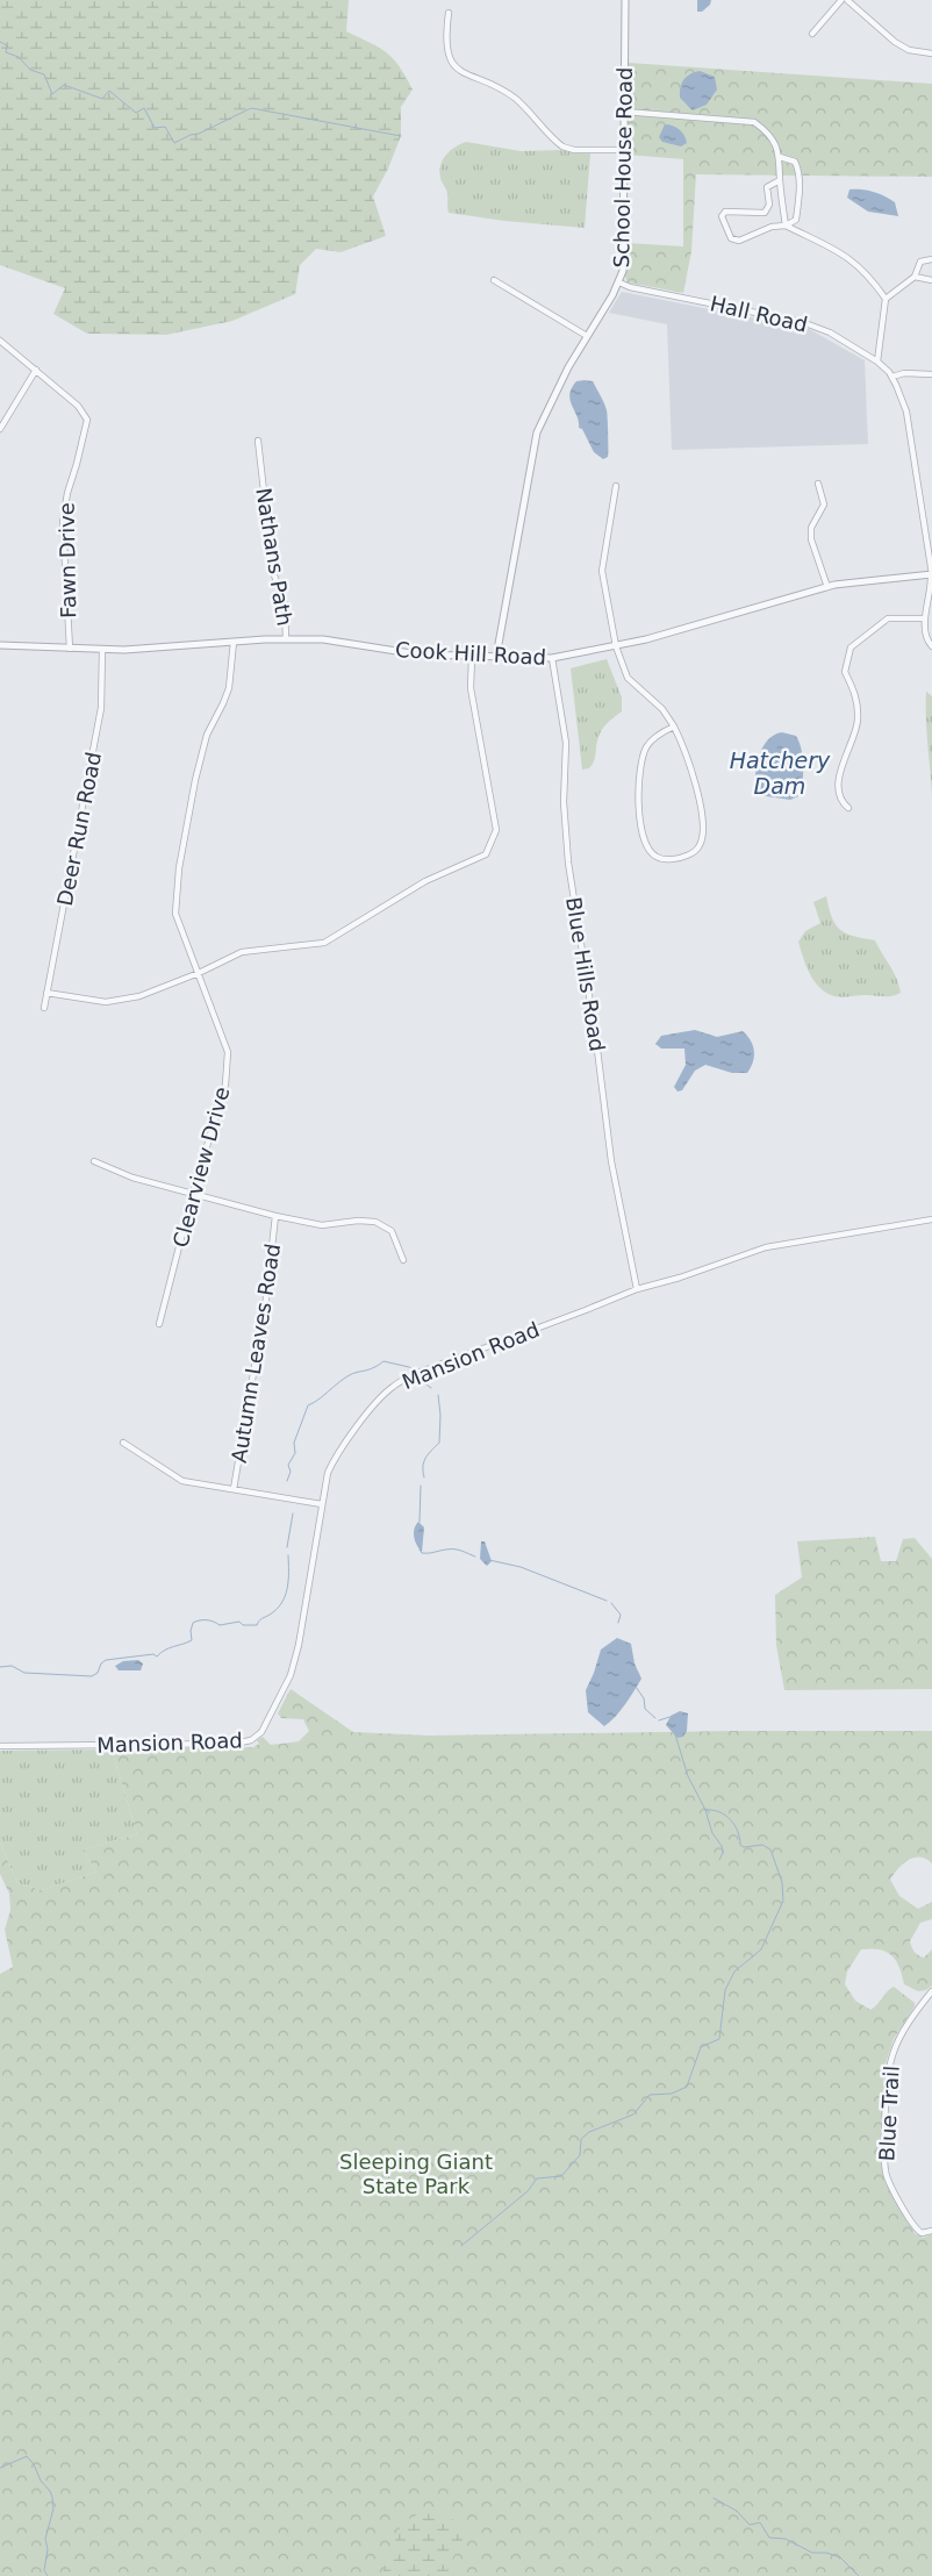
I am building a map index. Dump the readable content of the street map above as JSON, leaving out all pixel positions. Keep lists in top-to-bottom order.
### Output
{
  "streets": {
    "street": [
      "School House Road",
      "Hall Road",
      "Nathans Path",
      "Fawn Drive",
      "Cook Hill Road",
      "Deer Run Road",
      "Blue Hills Road",
      "Clearview Drive",
      "Autumn Leaves Road",
      "Mansion Road",
      "Blue Trail"
    ]
  },
  "crossings": [
    ["School House Road", "Hall Road"],
    ["School House Road", "Cook Hill Road"],
    ["Hall Road", "Cook Hill Road"],
    ["Nathans Path", "Cook Hill Road"],
    ["Fawn Drive", "Cook Hill Road"],
    ["Cook Hill Road", "Deer Run Road"],
    ["Cook Hill Road", "Blue Hills Road"],
    ["Cook Hill Road", "Clearview Drive"],
    ["Blue Hills Road", "Mansion Road"]
  ],
  "water": ["Hatchery Dam"],
  "parks": ["Sleeping Giant State Park"]
}
